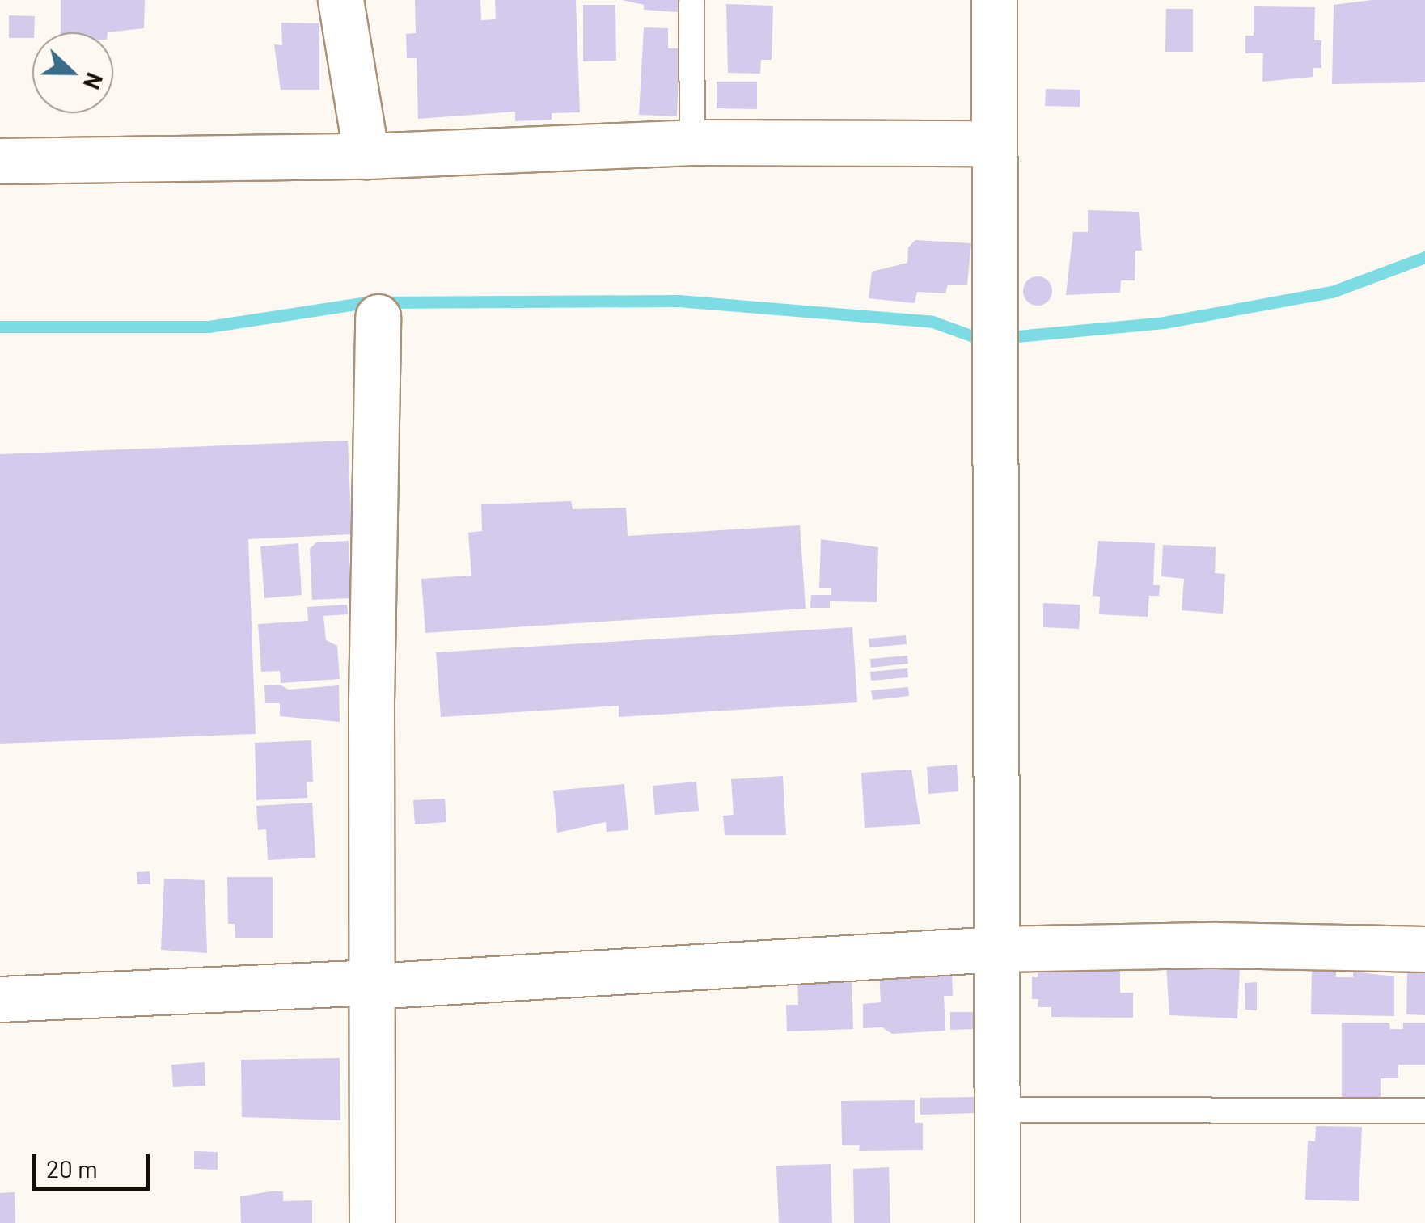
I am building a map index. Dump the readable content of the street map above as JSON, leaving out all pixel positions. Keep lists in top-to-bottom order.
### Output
{
  "scale_bar": "20 m",
  "north": "right"
}
